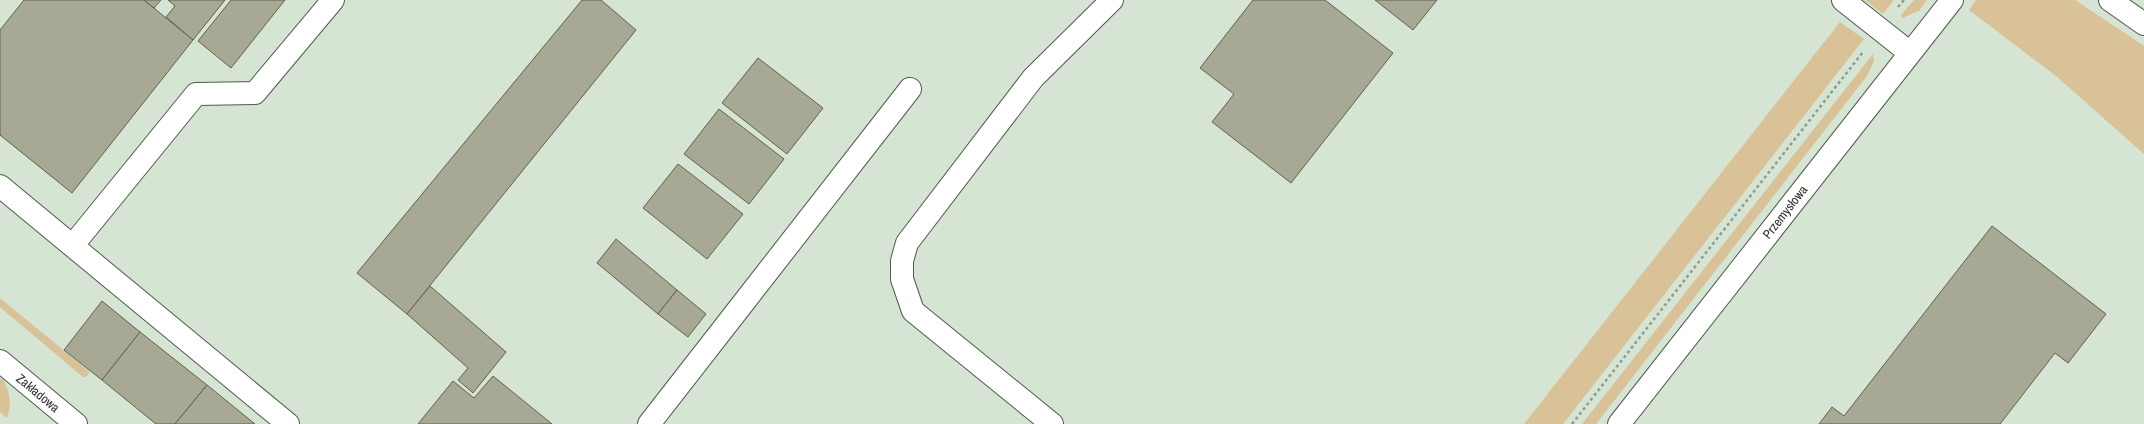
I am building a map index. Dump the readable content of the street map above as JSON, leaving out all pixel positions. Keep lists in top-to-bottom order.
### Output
{
  "streets": {
    "street": ["Przemysłowa", "Zakładowa"]
  }
}
